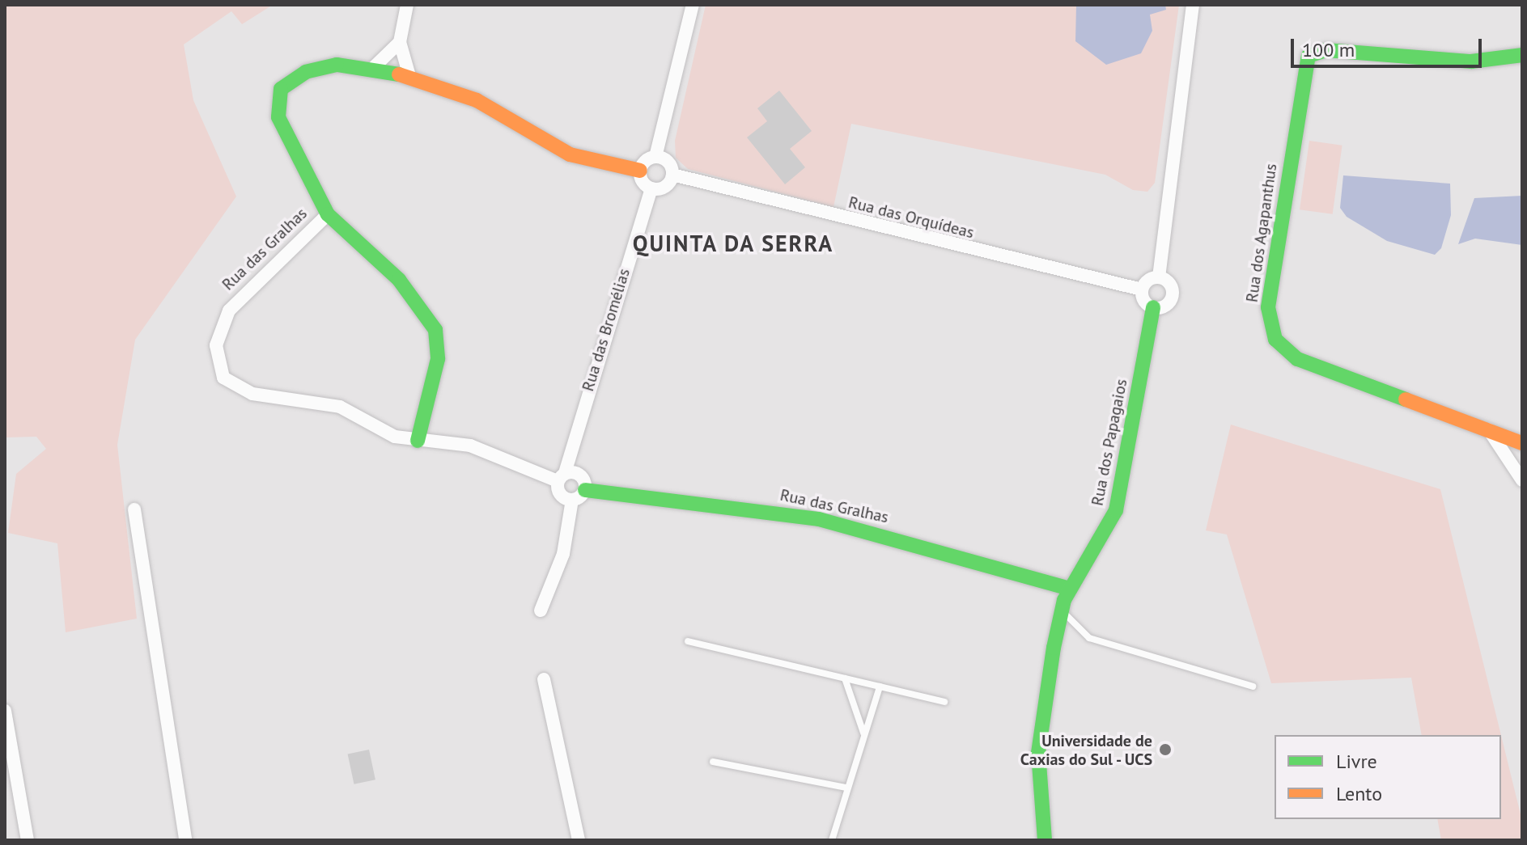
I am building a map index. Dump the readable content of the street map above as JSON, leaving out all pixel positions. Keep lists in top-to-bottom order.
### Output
{
  "streets": {
    "street": [
      "Rua das Orquídeas",
      "Rua dos Agapanthus",
      "Rua das Gralhas",
      "Rua das Bromélias",
      "Rua dos Papagaios"
    ]
  },
  "crossings": [
    ["Rua das Orquídeas", "Rua das Bromélias"],
    ["Rua das Gralhas", "Rua das Bromélias"],
    ["Rua das Gralhas", "Rua dos Papagaios"]
  ],
  "districts": ["QUINTA DA SERRA"],
  "places": ["Universidade de Caxias do Sul - UCS"],
  "legend": ["Livre", "Lento"],
  "scale_bar": "100 m"
}
